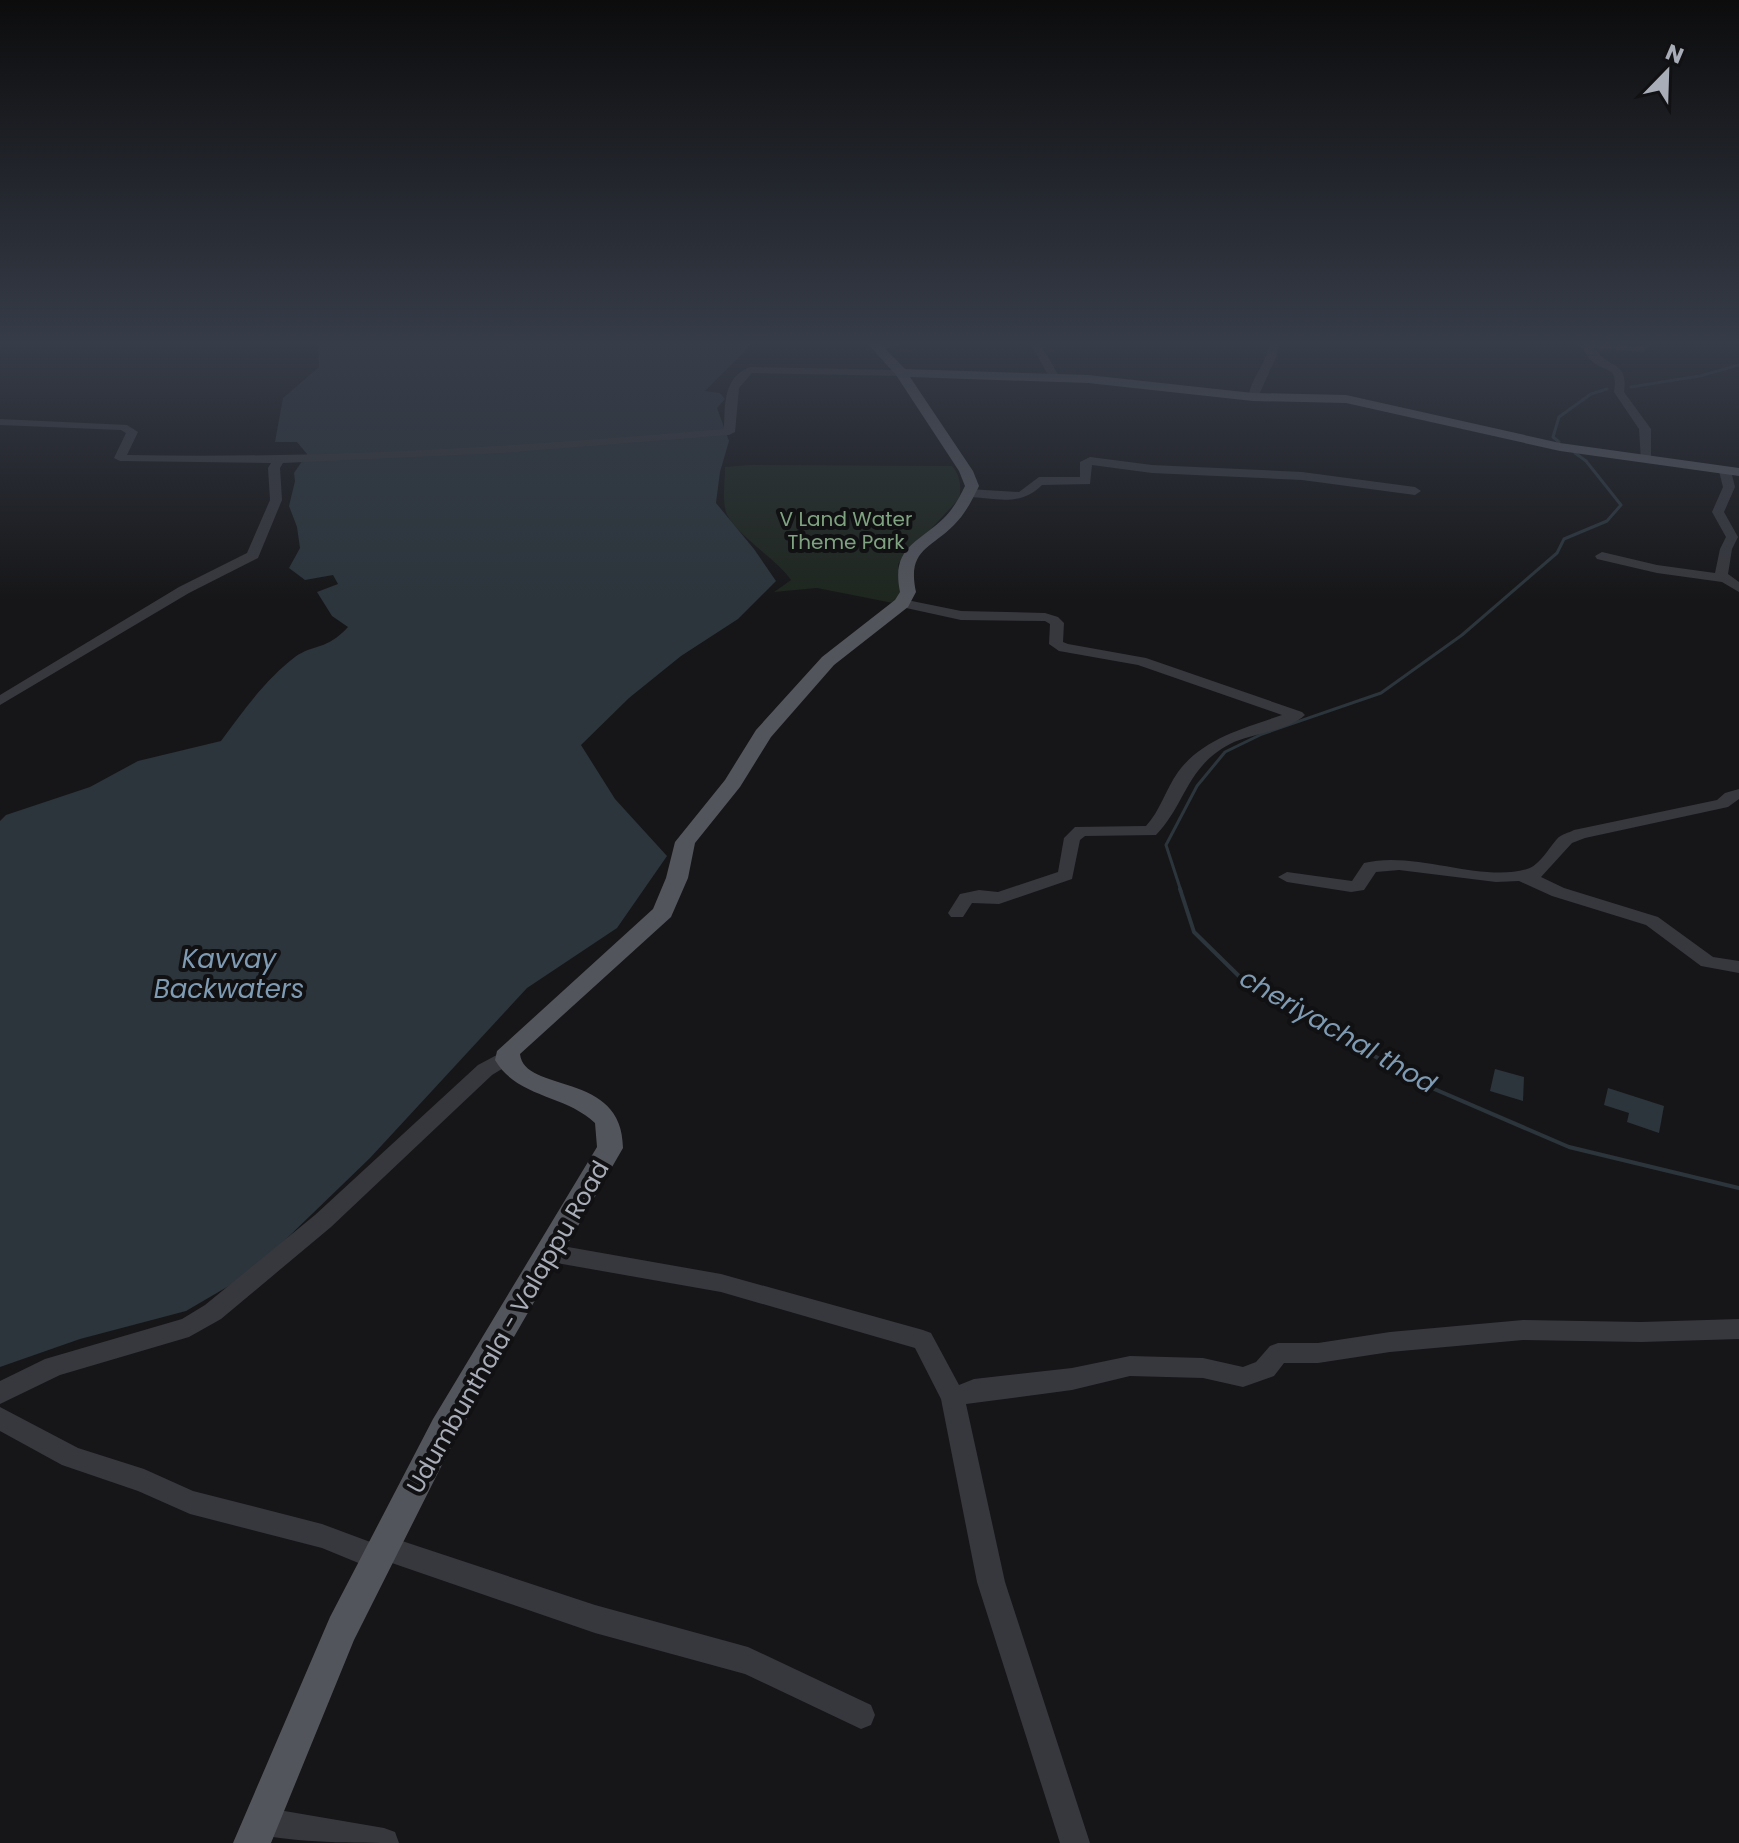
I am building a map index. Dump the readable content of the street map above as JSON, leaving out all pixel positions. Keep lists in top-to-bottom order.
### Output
{
  "streets": {
    "main road": ["Udumbunthala - Valappu Road"]
  },
  "water": ["Kavvay Backwaters", "cheriyachal thod"],
  "parks": ["V Land Water Theme Park"],
  "north": "top right"
}
